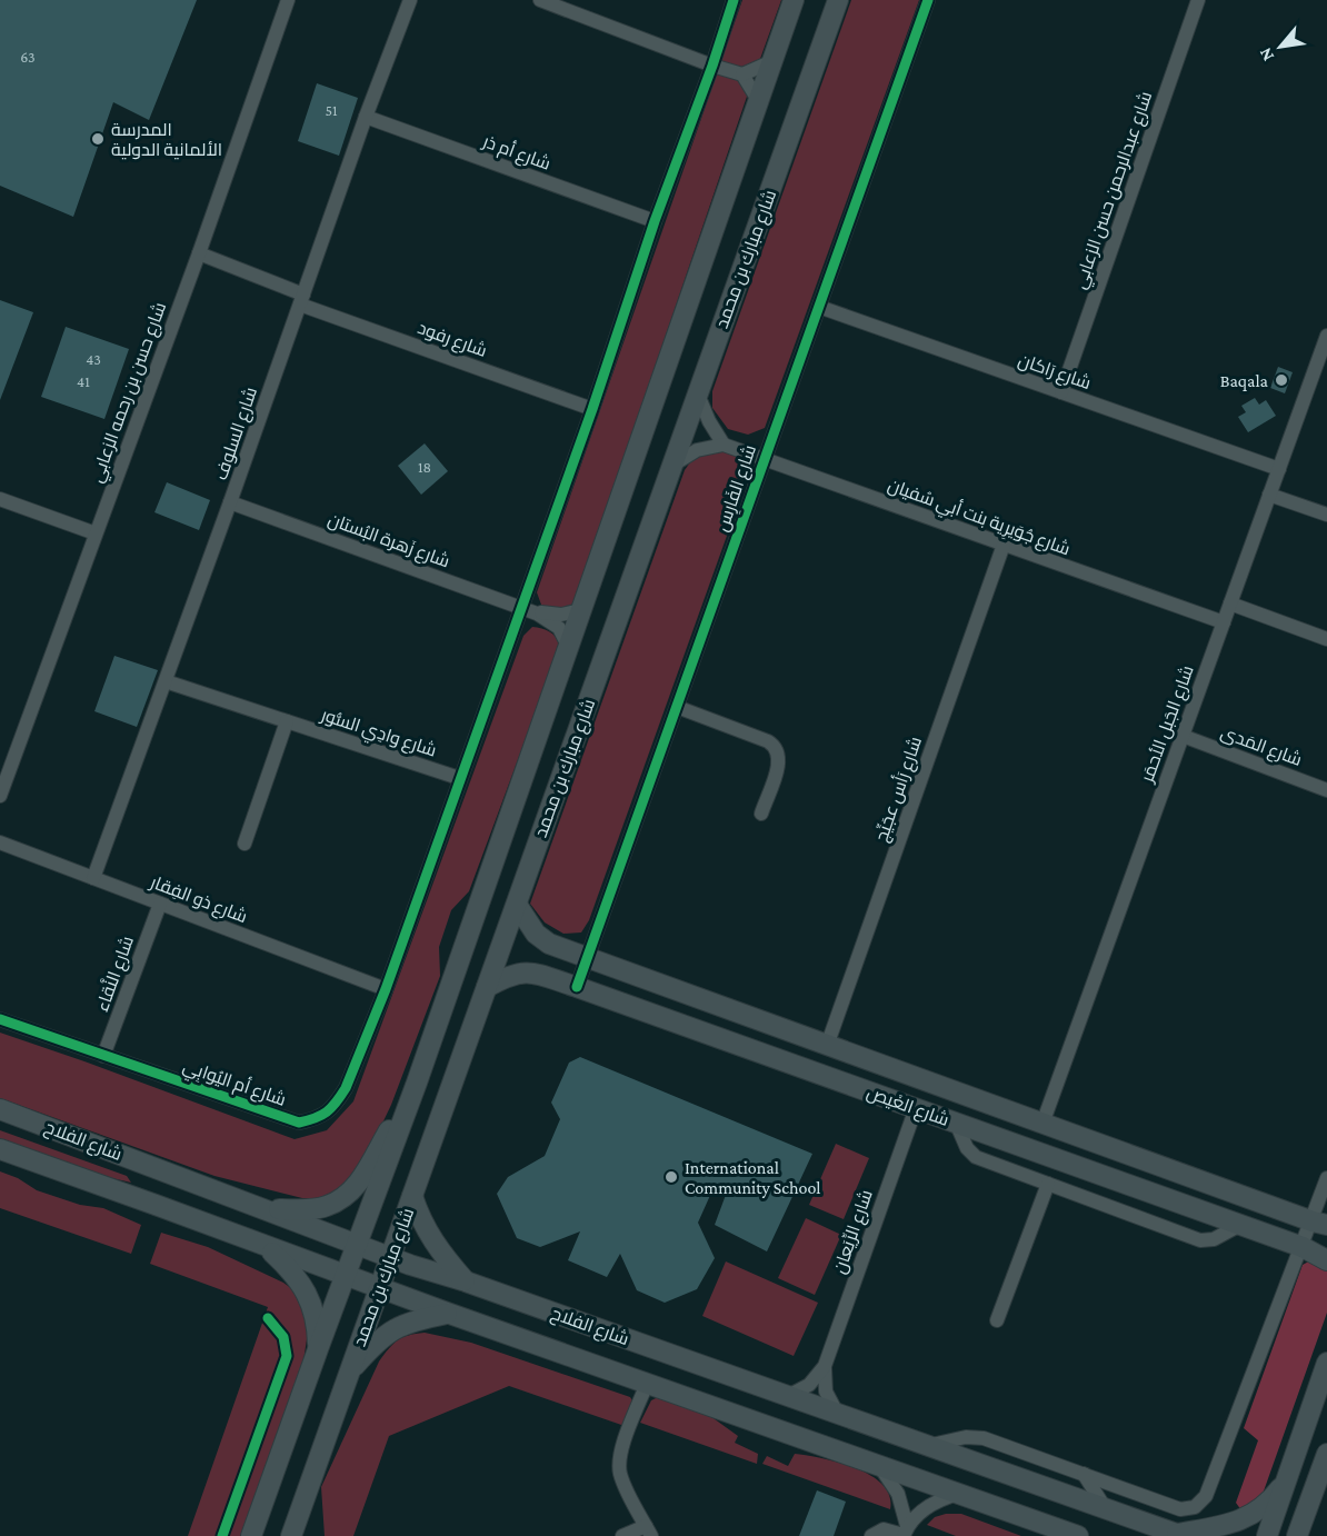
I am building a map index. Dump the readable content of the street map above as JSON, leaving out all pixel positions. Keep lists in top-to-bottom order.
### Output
{
  "streets": {
    "main road": ["شارع مبارك بن محمد", "شارع الغَيص", "شارع الفلاح"],
    "street": [
      "شارع أم ذر",
      "شارع عبدالرحمن حسن الزعابي",
      "شارع رفود",
      "شارع رَاكان",
      "شارع حسن بن رحمه الزعابي",
      "شارع السلوف",
      "شارع الفَارِس",
      "شارع جُوَيرِية بنت أبي سُفيان",
      "شارع زَهرة البُستان",
      "شارع الجَبل الأحمَر",
      "شارع وادِي السُّور",
      "شارع المَدى",
      "شارع رَأس عجَيِّج",
      "شارع ذو الفِقار",
      "شارع النَّقاء",
      "شارع أم اليُوابِي",
      "شارع الرِّيَعان"
    ]
  },
  "crossings": [
    ["شارع أم ذر", "شارع السلوف"],
    ["شارع أم ذر", "شارع أم اليُوابِي"],
    ["شارع عبدالرحمن حسن الزعابي", "شارع رَاكان"],
    ["شارع مبارك بن محمد", "شارع زَهرة البُستان"],
    ["شارع مبارك بن محمد", "شارع الغَيص"],
    ["شارع مبارك بن محمد", "شارع الفلاح"],
    ["شارع رفود", "شارع حسن بن رحمه الزعابي"],
    ["شارع رفود", "شارع السلوف"],
    ["شارع رفود", "شارع أم اليُوابِي"],
    ["شارع رَاكان", "شارع الفَارِس"],
    ["شارع رَاكان", "شارع الجَبل الأحمَر"],
    ["شارع السلوف", "شارع زَهرة البُستان"],
    ["شارع السلوف", "شارع وادِي السُّور"],
    ["شارع السلوف", "شارع ذو الفِقار"],
    ["شارع الفَارِس", "شارع جُوَيرِية بنت أبي سُفيان"],
    ["شارع الفَارِس", "شارع الغَيص"],
    ["شارع جُوَيرِية بنت أبي سُفيان", "شارع الجَبل الأحمَر"],
    ["شارع جُوَيرِية بنت أبي سُفيان", "شارع رَأس عجَيِّج"],
    ["شارع زَهرة البُستان", "شارع أم اليُوابِي"],
    ["شارع الجَبل الأحمَر", "شارع المَدى"],
    ["شارع الجَبل الأحمَر", "شارع الغَيص"],
    ["شارع وادِي السُّور", "شارع أم اليُوابِي"],
    ["شارع رَأس عجَيِّج", "شارع الغَيص"],
    ["شارع ذو الفِقار", "شارع النَّقاء"],
    ["شارع ذو الفِقار", "شارع أم اليُوابِي"],
    ["شارع النَّقاء", "شارع أم اليُوابِي"],
    ["شارع الغَيص", "شارع الرِّيَعان"],
    ["شارع الفلاح", "شارع الرِّيَعان"]
  ],
  "places": ["المدرسة الألمانية الدولية", "Baqala", "International Community School"],
  "house_numbers": [
    "63",
    "51",
    "43",
    "41",
    "18"
  ],
  "north": "bottom left"
}
